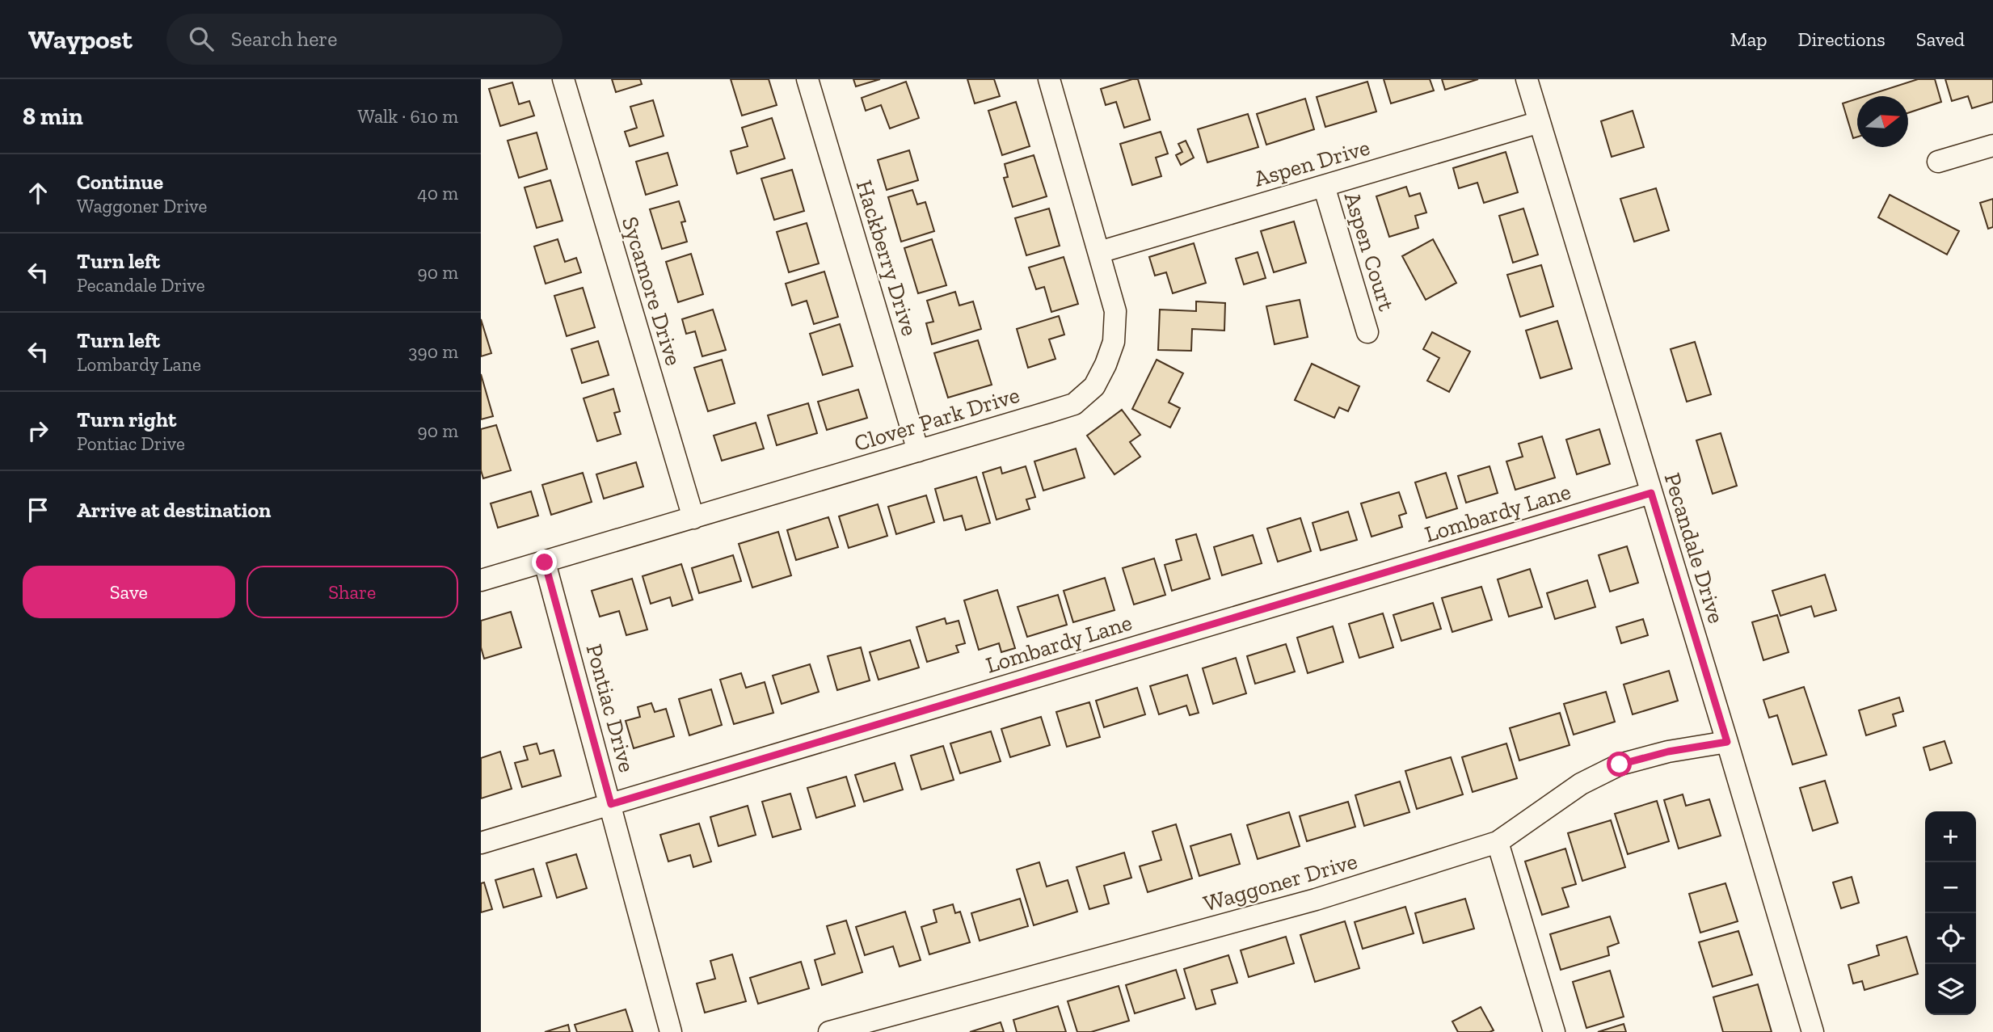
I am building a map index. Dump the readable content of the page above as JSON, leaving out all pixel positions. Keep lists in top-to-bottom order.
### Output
{
  "streets": {
    "street": [
      "Aspen Drive",
      "Aspen Court",
      "Hackberry Drive",
      "Sycamore Drive",
      "Clover Park Drive",
      "Lombardy Lane",
      "Pecandale Drive",
      "Pontiac Drive",
      "Waggoner Drive"
    ]
  },
  "crossings": [
    ["Aspen Drive", "Aspen Court"],
    ["Aspen Drive", "Clover Park Drive"],
    ["Aspen Drive", "Pecandale Drive"],
    ["Hackberry Drive", "Clover Park Drive"],
    ["Sycamore Drive", "Clover Park Drive"],
    ["Clover Park Drive", "Pontiac Drive"],
    ["Lombardy Lane", "Pecandale Drive"],
    ["Lombardy Lane", "Pontiac Drive"],
    ["Pecandale Drive", "Waggoner Drive"]
  ],
  "north": "right",
  "page": {
    "header": "Waypost",
    "search": "Search here",
    "nav": ["Map", "Directions", "Saved"],
    "heading": ["8 min", "Walk · 610 m"],
    "list": [
      ["Continue", "Waggoner Drive", "40 m"],
      ["Turn left", "Pecandale Drive", "90 m"],
      ["Turn left", "Lombardy Lane", "390 m"],
      ["Turn right", "Pontiac Drive", "90 m"],
      "Arrive at destination"
    ],
    "buttons": ["Save", "Share"],
    "map_buttons": ["+", "−"]
  }
}
